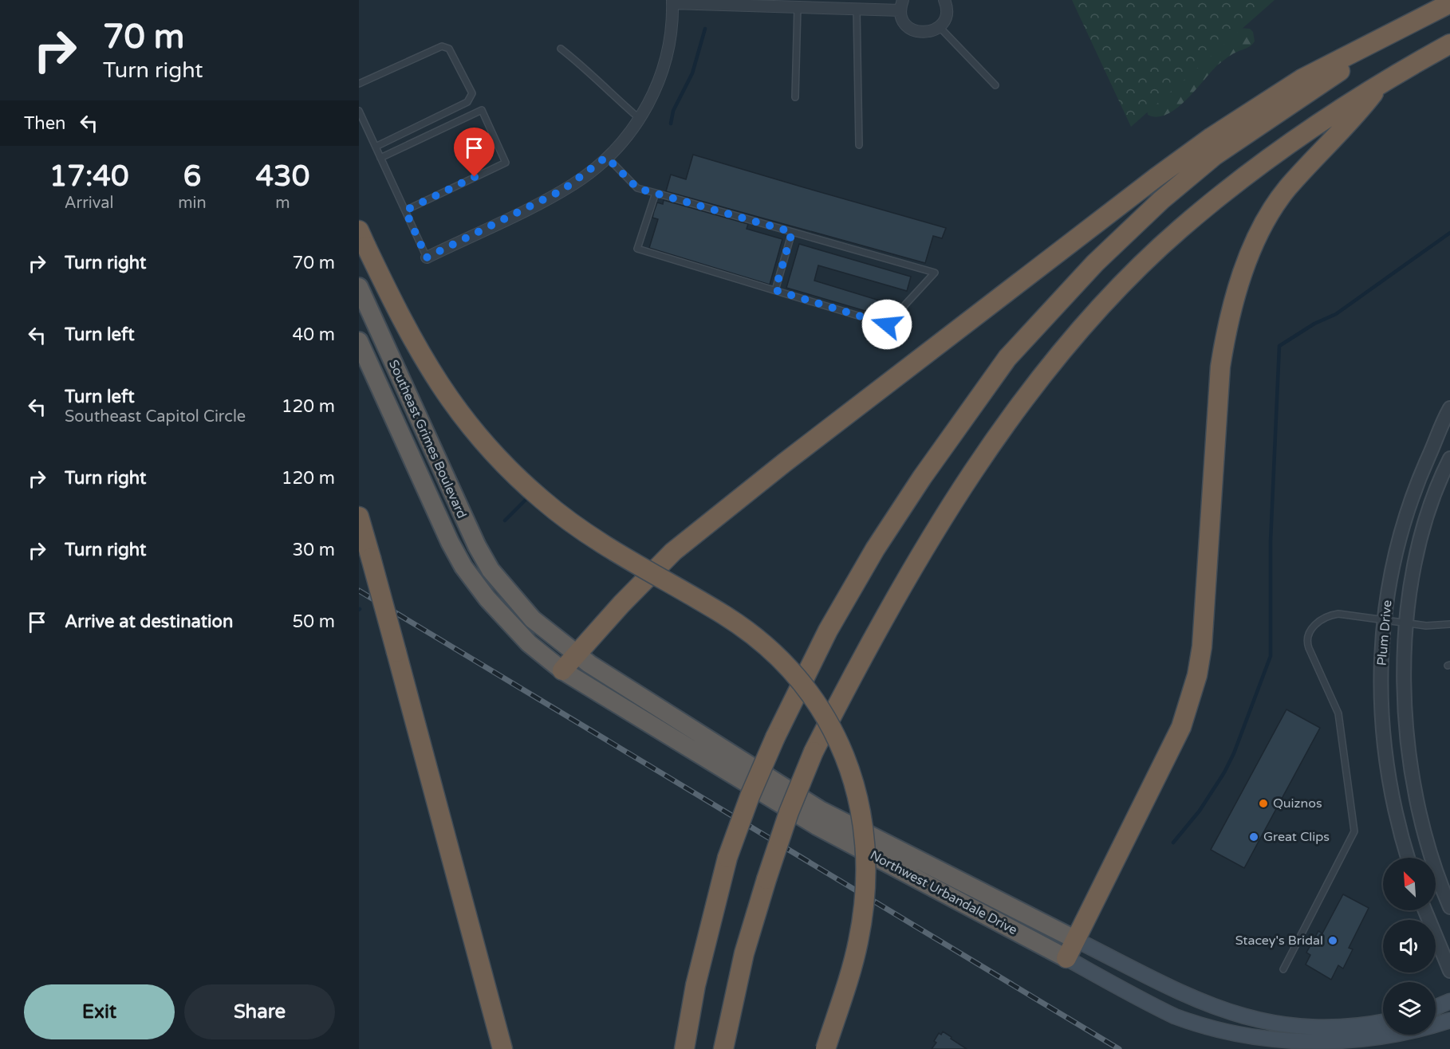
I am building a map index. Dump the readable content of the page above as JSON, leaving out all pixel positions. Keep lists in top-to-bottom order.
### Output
{
  "streets": {
    "highway": ["Southeast Grimes Boulevard", "Northwest Urbandale Drive"],
    "street": ["Plum Drive"]
  },
  "crossings": [
    ["Southeast Grimes Boulevard", "Northwest Urbandale Drive"]
  ],
  "places": ["Quiznos", "Great Clips", "Stacey's Bridal"],
  "north": "top left",
  "page": {
    "turn": ["70 m", "Turn right"],
    "then": "Then",
    "eta": [
      "17:40",
      "Arrival",
      "6",
      "min",
      "430",
      "m"
    ],
    "list": [
      {
        "name": "Turn right",
        "value": "70 m"
      },
      {
        "name": "Turn left",
        "value": "40 m"
      },
      {
        "name": "Turn left",
        "note": "Southeast Capitol Circle",
        "value": "120 m"
      },
      {
        "name": "Turn right",
        "value": "120 m"
      },
      {
        "name": "Turn right",
        "value": "30 m"
      },
      {
        "name": "Arrive at destination",
        "value": "50 m"
      }
    ],
    "buttons": ["Exit", "Share"]
  }
}
